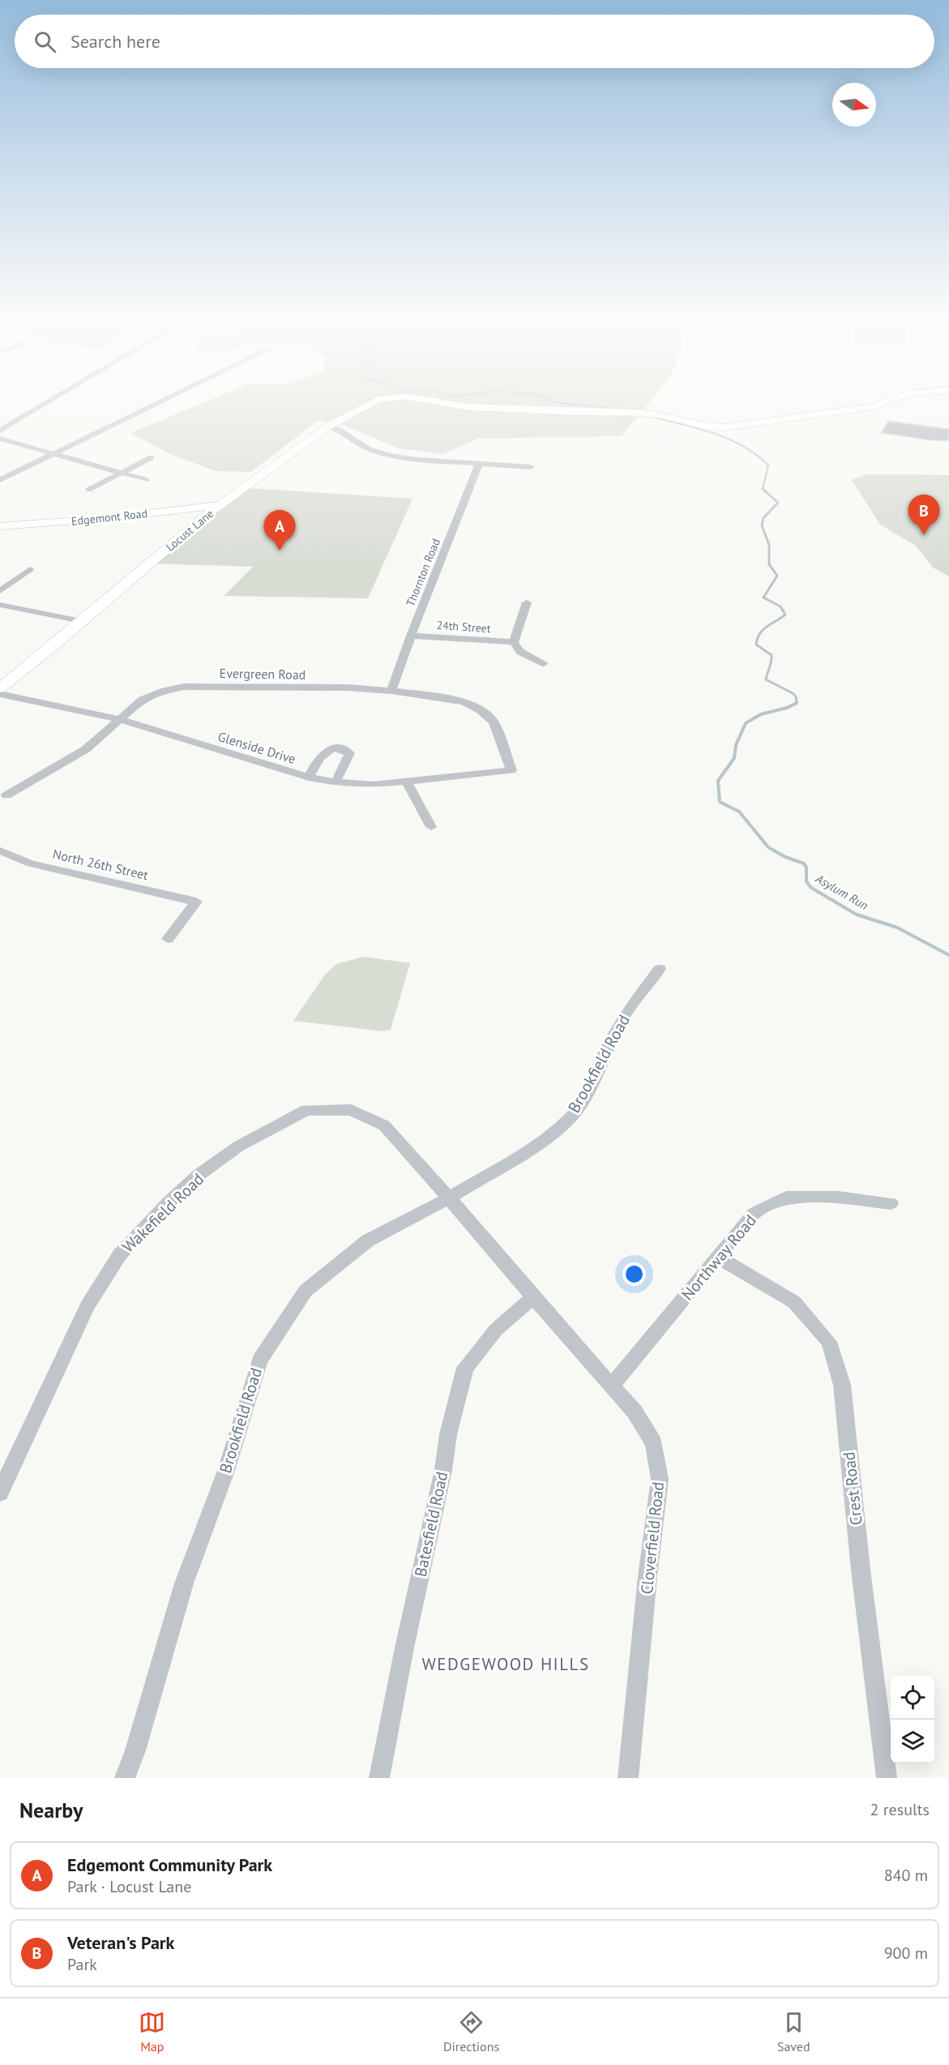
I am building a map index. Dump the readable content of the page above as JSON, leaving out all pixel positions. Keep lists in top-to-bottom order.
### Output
{
  "streets": {
    "street": [
      "Edgemont Road",
      "Locust Lane",
      "Thornton Road",
      "24th Street",
      "Evergreen Road",
      "Glenside Drive",
      "North 26th Street",
      "Brookfield Road",
      "Wakefield Road",
      "Northway Road",
      "Crest Road",
      "Batesfield Road",
      "Cloverfield Road"
    ]
  },
  "crossings": [
    ["Edgemont Road", "Locust Lane"],
    ["Thornton Road", "24th Street"],
    ["Thornton Road", "Evergreen Road"],
    ["Evergreen Road", "Glenside Drive"],
    ["Brookfield Road", "Wakefield Road"],
    ["Brookfield Road", "Cloverfield Road"],
    ["Wakefield Road", "Cloverfield Road"],
    ["Northway Road", "Crest Road"],
    ["Northway Road", "Cloverfield Road"],
    ["Batesfield Road", "Cloverfield Road"]
  ],
  "districts": ["WEDGEWOOD HILLS"],
  "water": ["Asylum Run"],
  "north": "right",
  "page": {
    "search": "Search here",
    "pins": ["B", "A"],
    "heading": ["Nearby", "2 results"],
    "list": [
      {
        "mark": "A",
        "name": "Edgemont Community Park",
        "note": "Park · Locust Lane",
        "value": "840 m"
      },
      {
        "mark": "B",
        "name": "Veteran's Park",
        "note": "Park",
        "value": "900 m"
      }
    ],
    "nav": ["Map", "Directions", "Saved"]
  }
}
